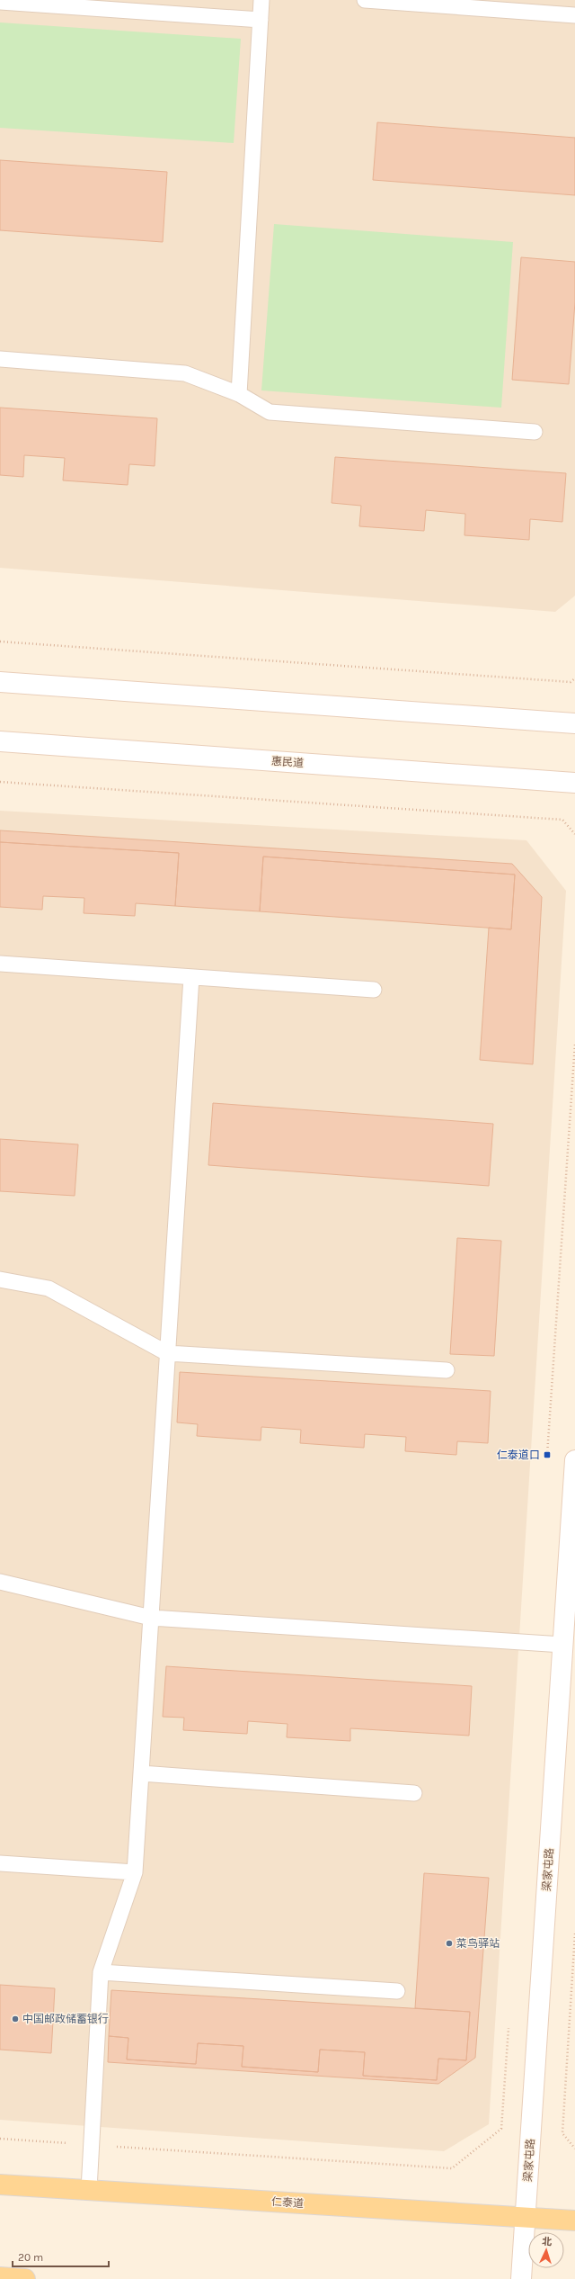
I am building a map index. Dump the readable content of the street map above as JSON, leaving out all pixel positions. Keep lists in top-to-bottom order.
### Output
{
  "streets": {
    "main road": ["惠民道", "梁家屯路", "仁泰道"]
  },
  "crossings": [
    ["梁家屯路", "仁泰道"]
  ],
  "places": {
    "transit": ["仁泰道口"],
    "other": ["菜鸟驿站", "中国邮政储蓄银行"]
  },
  "scale_bar": "20 m",
  "north": "top"
}
